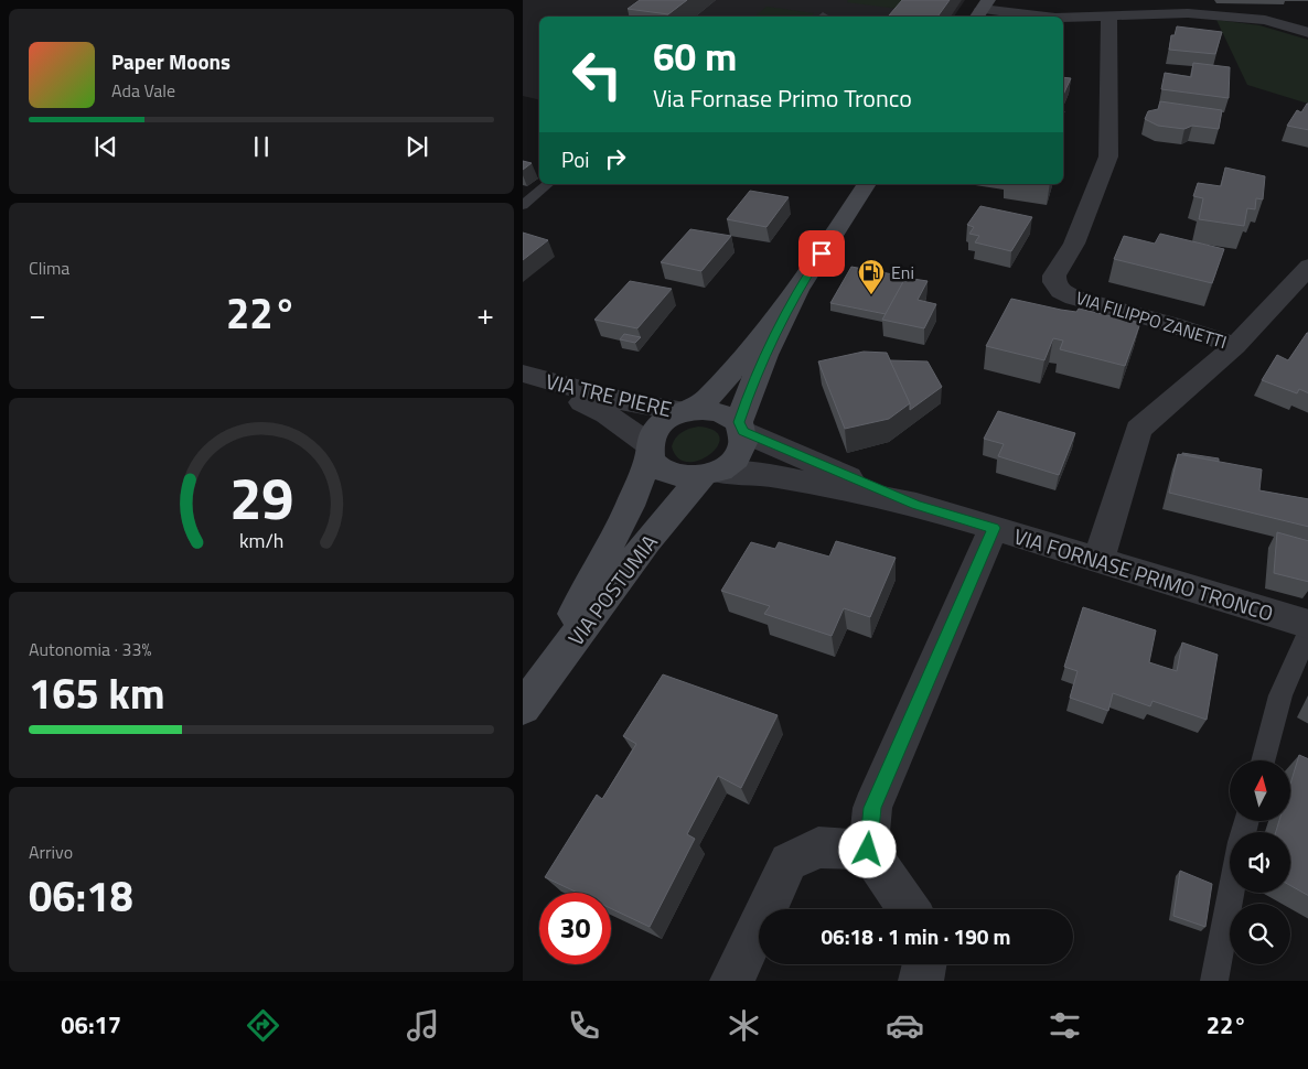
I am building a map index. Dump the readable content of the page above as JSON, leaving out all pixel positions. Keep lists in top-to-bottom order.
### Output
{
  "streets": {
    "main road": ["VIA POSTUMIA"],
    "street": ["VIA FILIPPO ZANETTI", "VIA TRE PIERE", "VIA FORNASE PRIMO TRONCO"]
  },
  "crossings": [
    ["VIA TRE PIERE", "VIA FORNASE PRIMO TRONCO"],
    ["VIA TRE PIERE", "VIA POSTUMIA"],
    ["VIA FORNASE PRIMO TRONCO", "VIA POSTUMIA"]
  ],
  "places": {
    "fuel station": ["Eni"]
  },
  "north": "top",
  "page": {
    "turn": ["60 m", "Via Fornase Primo Tronco"],
    "song": ["Paper Moons", "Ada Vale"],
    "then": "Poi",
    "tile": [
      "Clima",
      ["Autonomia · 33%", "165 km"],
      ["Arrivo", "06:18"]
    ],
    "heat": ["−", "22°", "+"],
    "limit": "30",
    "trip": "06:18 · 1 min · 190 m",
    "tabs": ["06:17", "22°"],
    "gauge": ["29", "km/h"]
  }
}
